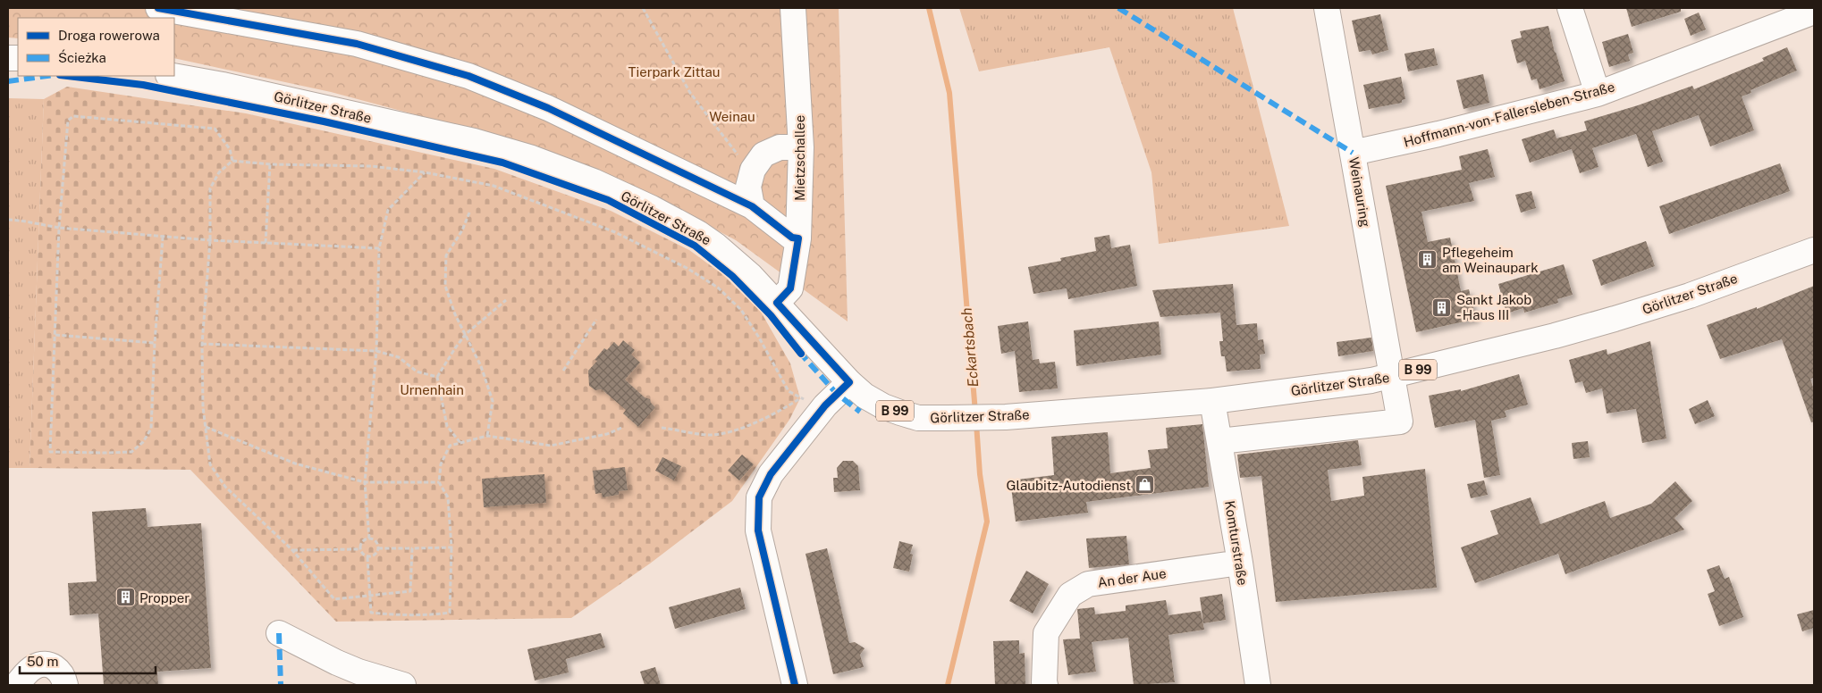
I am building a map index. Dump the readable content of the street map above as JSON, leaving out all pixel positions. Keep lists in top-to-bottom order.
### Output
{
  "streets": {
    "street": [
      "Görlitzer Straße",
      "Hoffmann-von-Fallersleben-Straße",
      "Mietzschallee",
      "Weinauring",
      "B 99",
      "Komturstraße",
      "An der Aue"
    ]
  },
  "crossings": [
    ["Görlitzer Straße", "Mietzschallee"],
    ["Görlitzer Straße", "Weinauring"],
    ["Görlitzer Straße", "Komturstraße"],
    ["Hoffmann-von-Fallersleben-Straße", "Weinauring"],
    ["Weinauring", "Komturstraße"],
    ["Komturstraße", "An der Aue"]
  ],
  "water": ["Eckartsbach"],
  "parks": ["Tierpark Zittau", "Weinau", "Urnenhain"],
  "places": {
    "building": ["Pflegeheim am Weinaupark", "Sankt Jakob - Haus III", "Propper"],
    "shop": ["Glaubitz-Autodienst"]
  },
  "legend": ["Droga rowerowa", "Ścieżka"],
  "scale_bar": "50 m"
}
